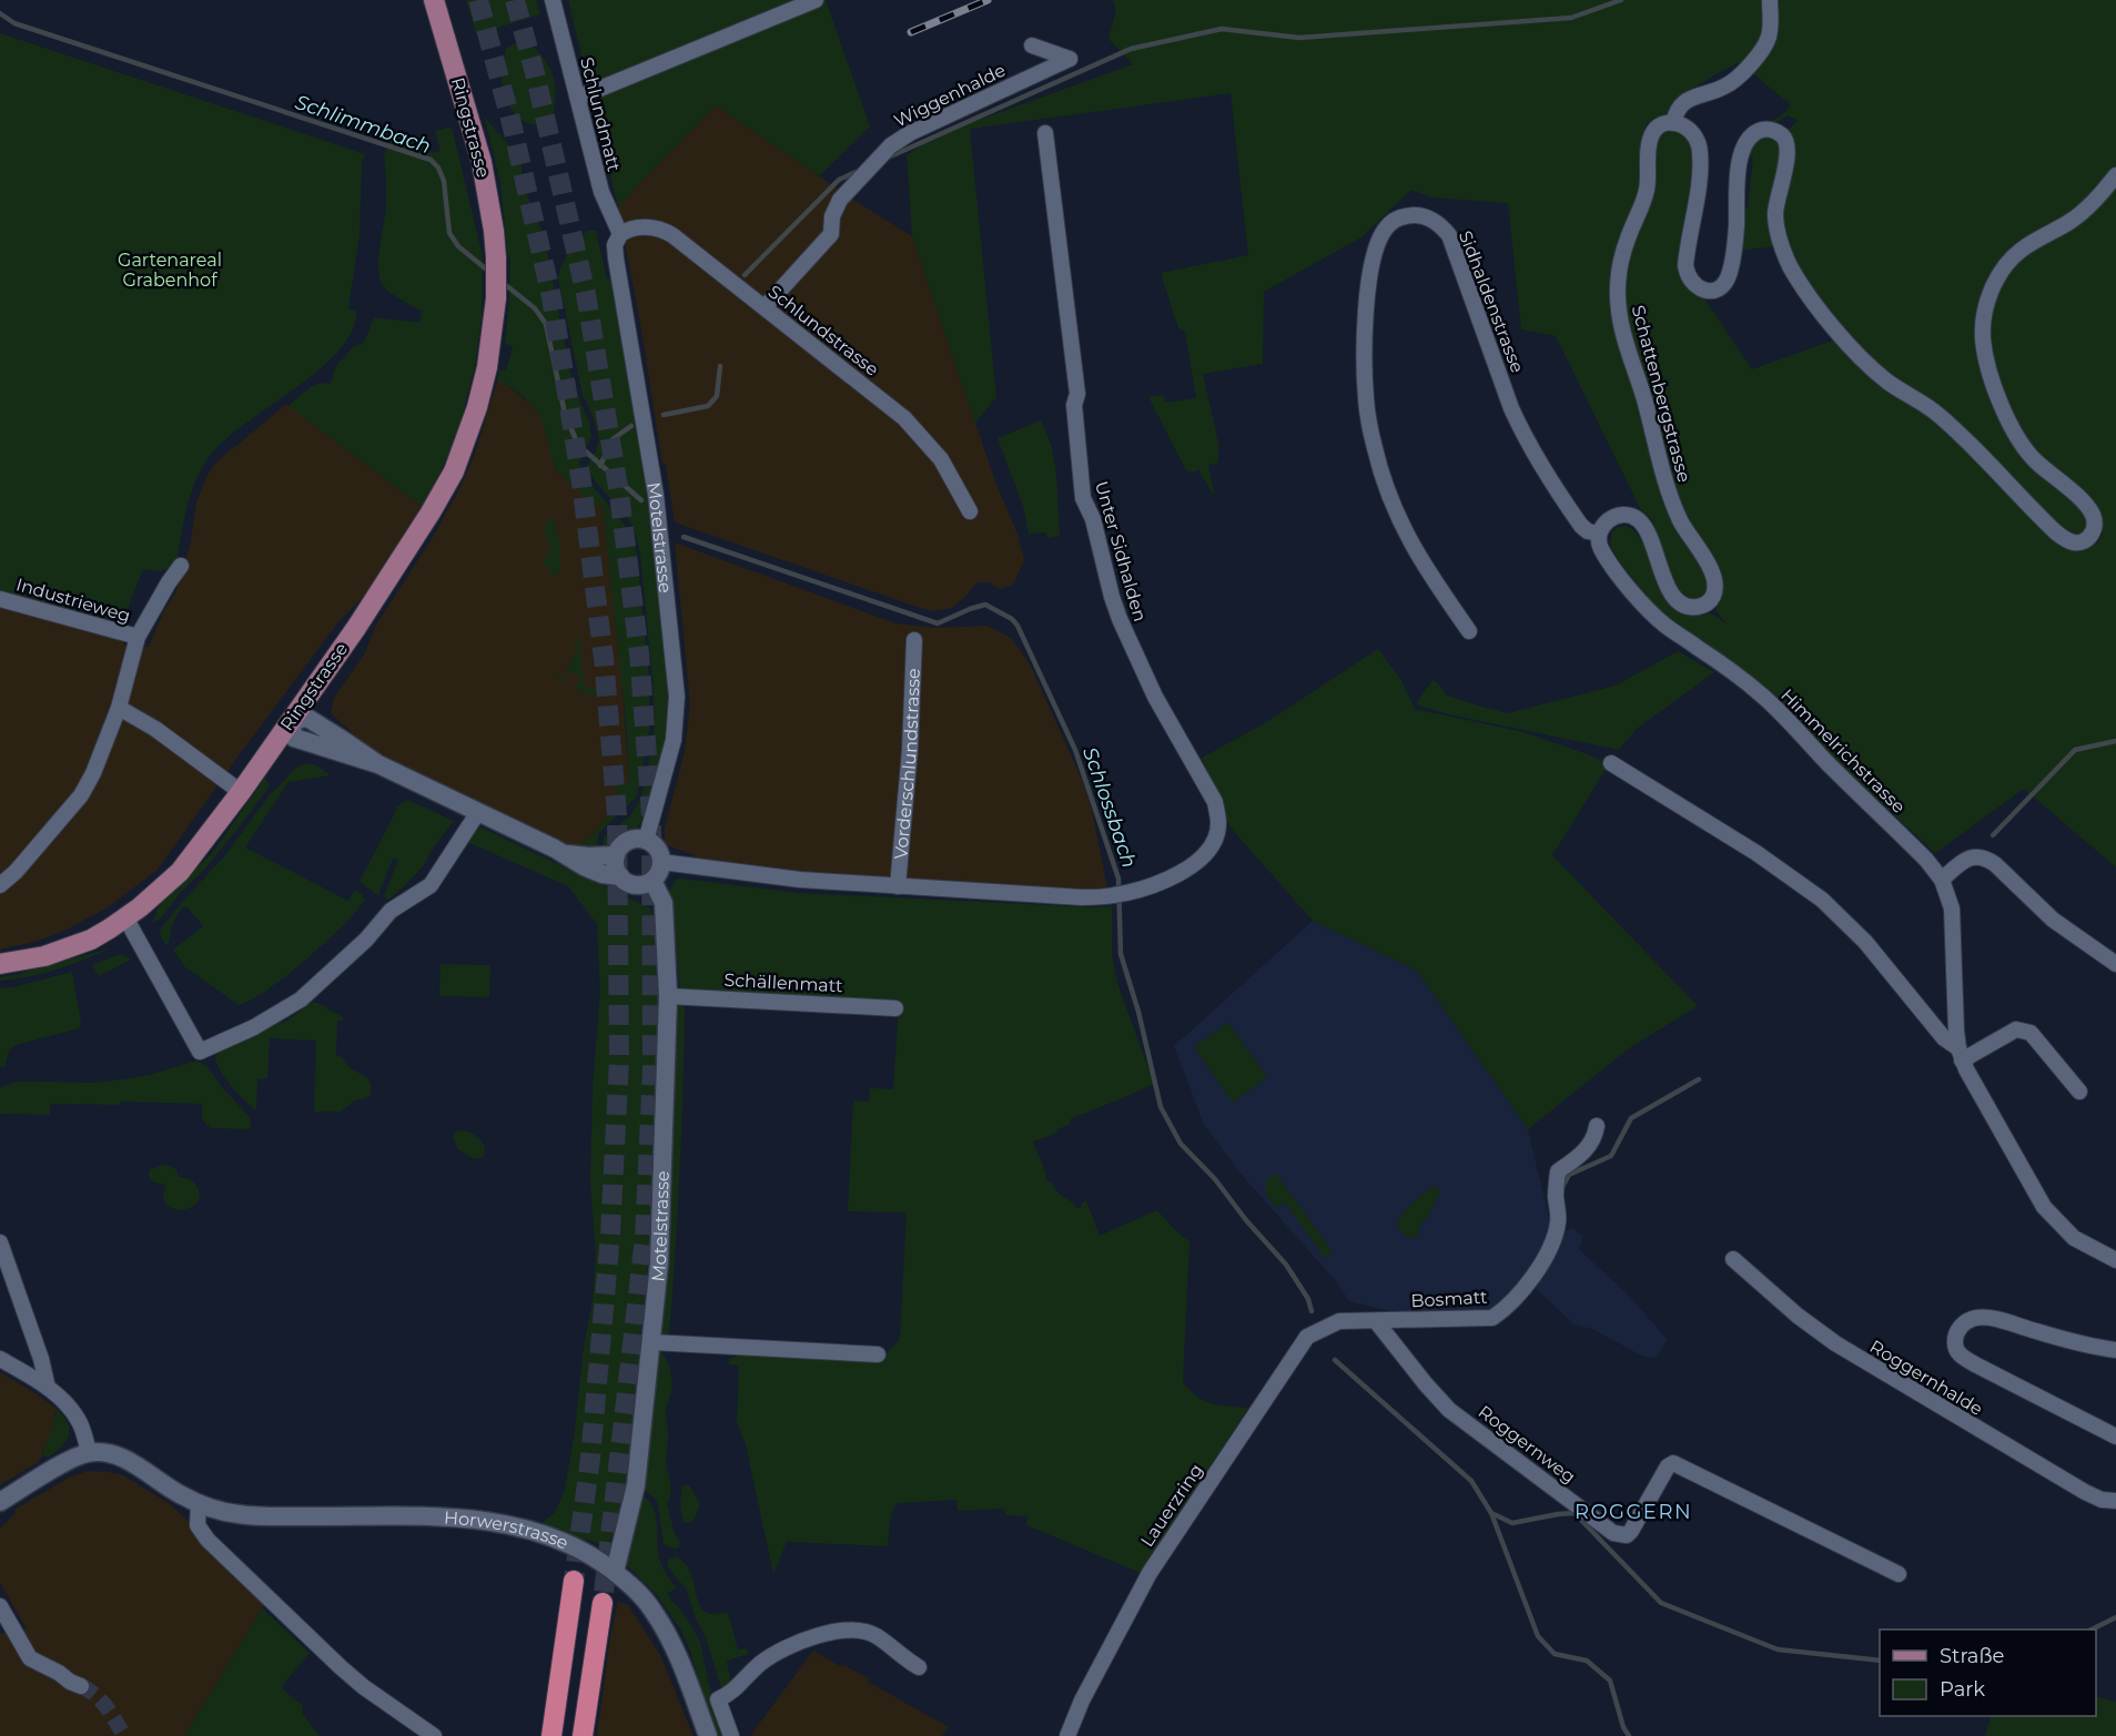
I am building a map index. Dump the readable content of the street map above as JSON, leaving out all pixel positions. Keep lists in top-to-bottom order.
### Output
{
  "streets": {
    "main road": ["Ringstrasse"],
    "street": [
      "Wiggenhalde",
      "Schlundmatt",
      "Sidhaldenstrasse",
      "Schlundstrasse",
      "Schattenbergstrasse",
      "Motelstrasse",
      "Unter Sidhalden",
      "Industrieweg",
      "Himmelrichstrasse",
      "Vorderschlundstrasse",
      "Schällenmatt",
      "Bosmatt",
      "Roggernhalde",
      "Roggernweg",
      "Lauerzring",
      "Horwerstrasse"
    ]
  },
  "crossings": [
    ["Wiggenhalde", "Schlundstrasse"],
    ["Schlundmatt", "Schlundstrasse"],
    ["Schlundmatt", "Motelstrasse"],
    ["Sidhaldenstrasse", "Schattenbergstrasse"],
    ["Sidhaldenstrasse", "Himmelrichstrasse"],
    ["Schlundstrasse", "Motelstrasse"],
    ["Schattenbergstrasse", "Himmelrichstrasse"],
    ["Motelstrasse", "Vorderschlundstrasse"],
    ["Motelstrasse", "Schällenmatt"],
    ["Motelstrasse", "Horwerstrasse"],
    ["Unter Sidhalden", "Vorderschlundstrasse"],
    ["Bosmatt", "Roggernweg"],
    ["Bosmatt", "Lauerzring"],
    ["Roggernweg", "Lauerzring"]
  ],
  "districts": ["ROGGERN"],
  "water": ["Schlimmbach", "Schlossbach"],
  "parks": ["Gartenareal Grabenhof"],
  "legend": ["Straße", "Park"]
}
